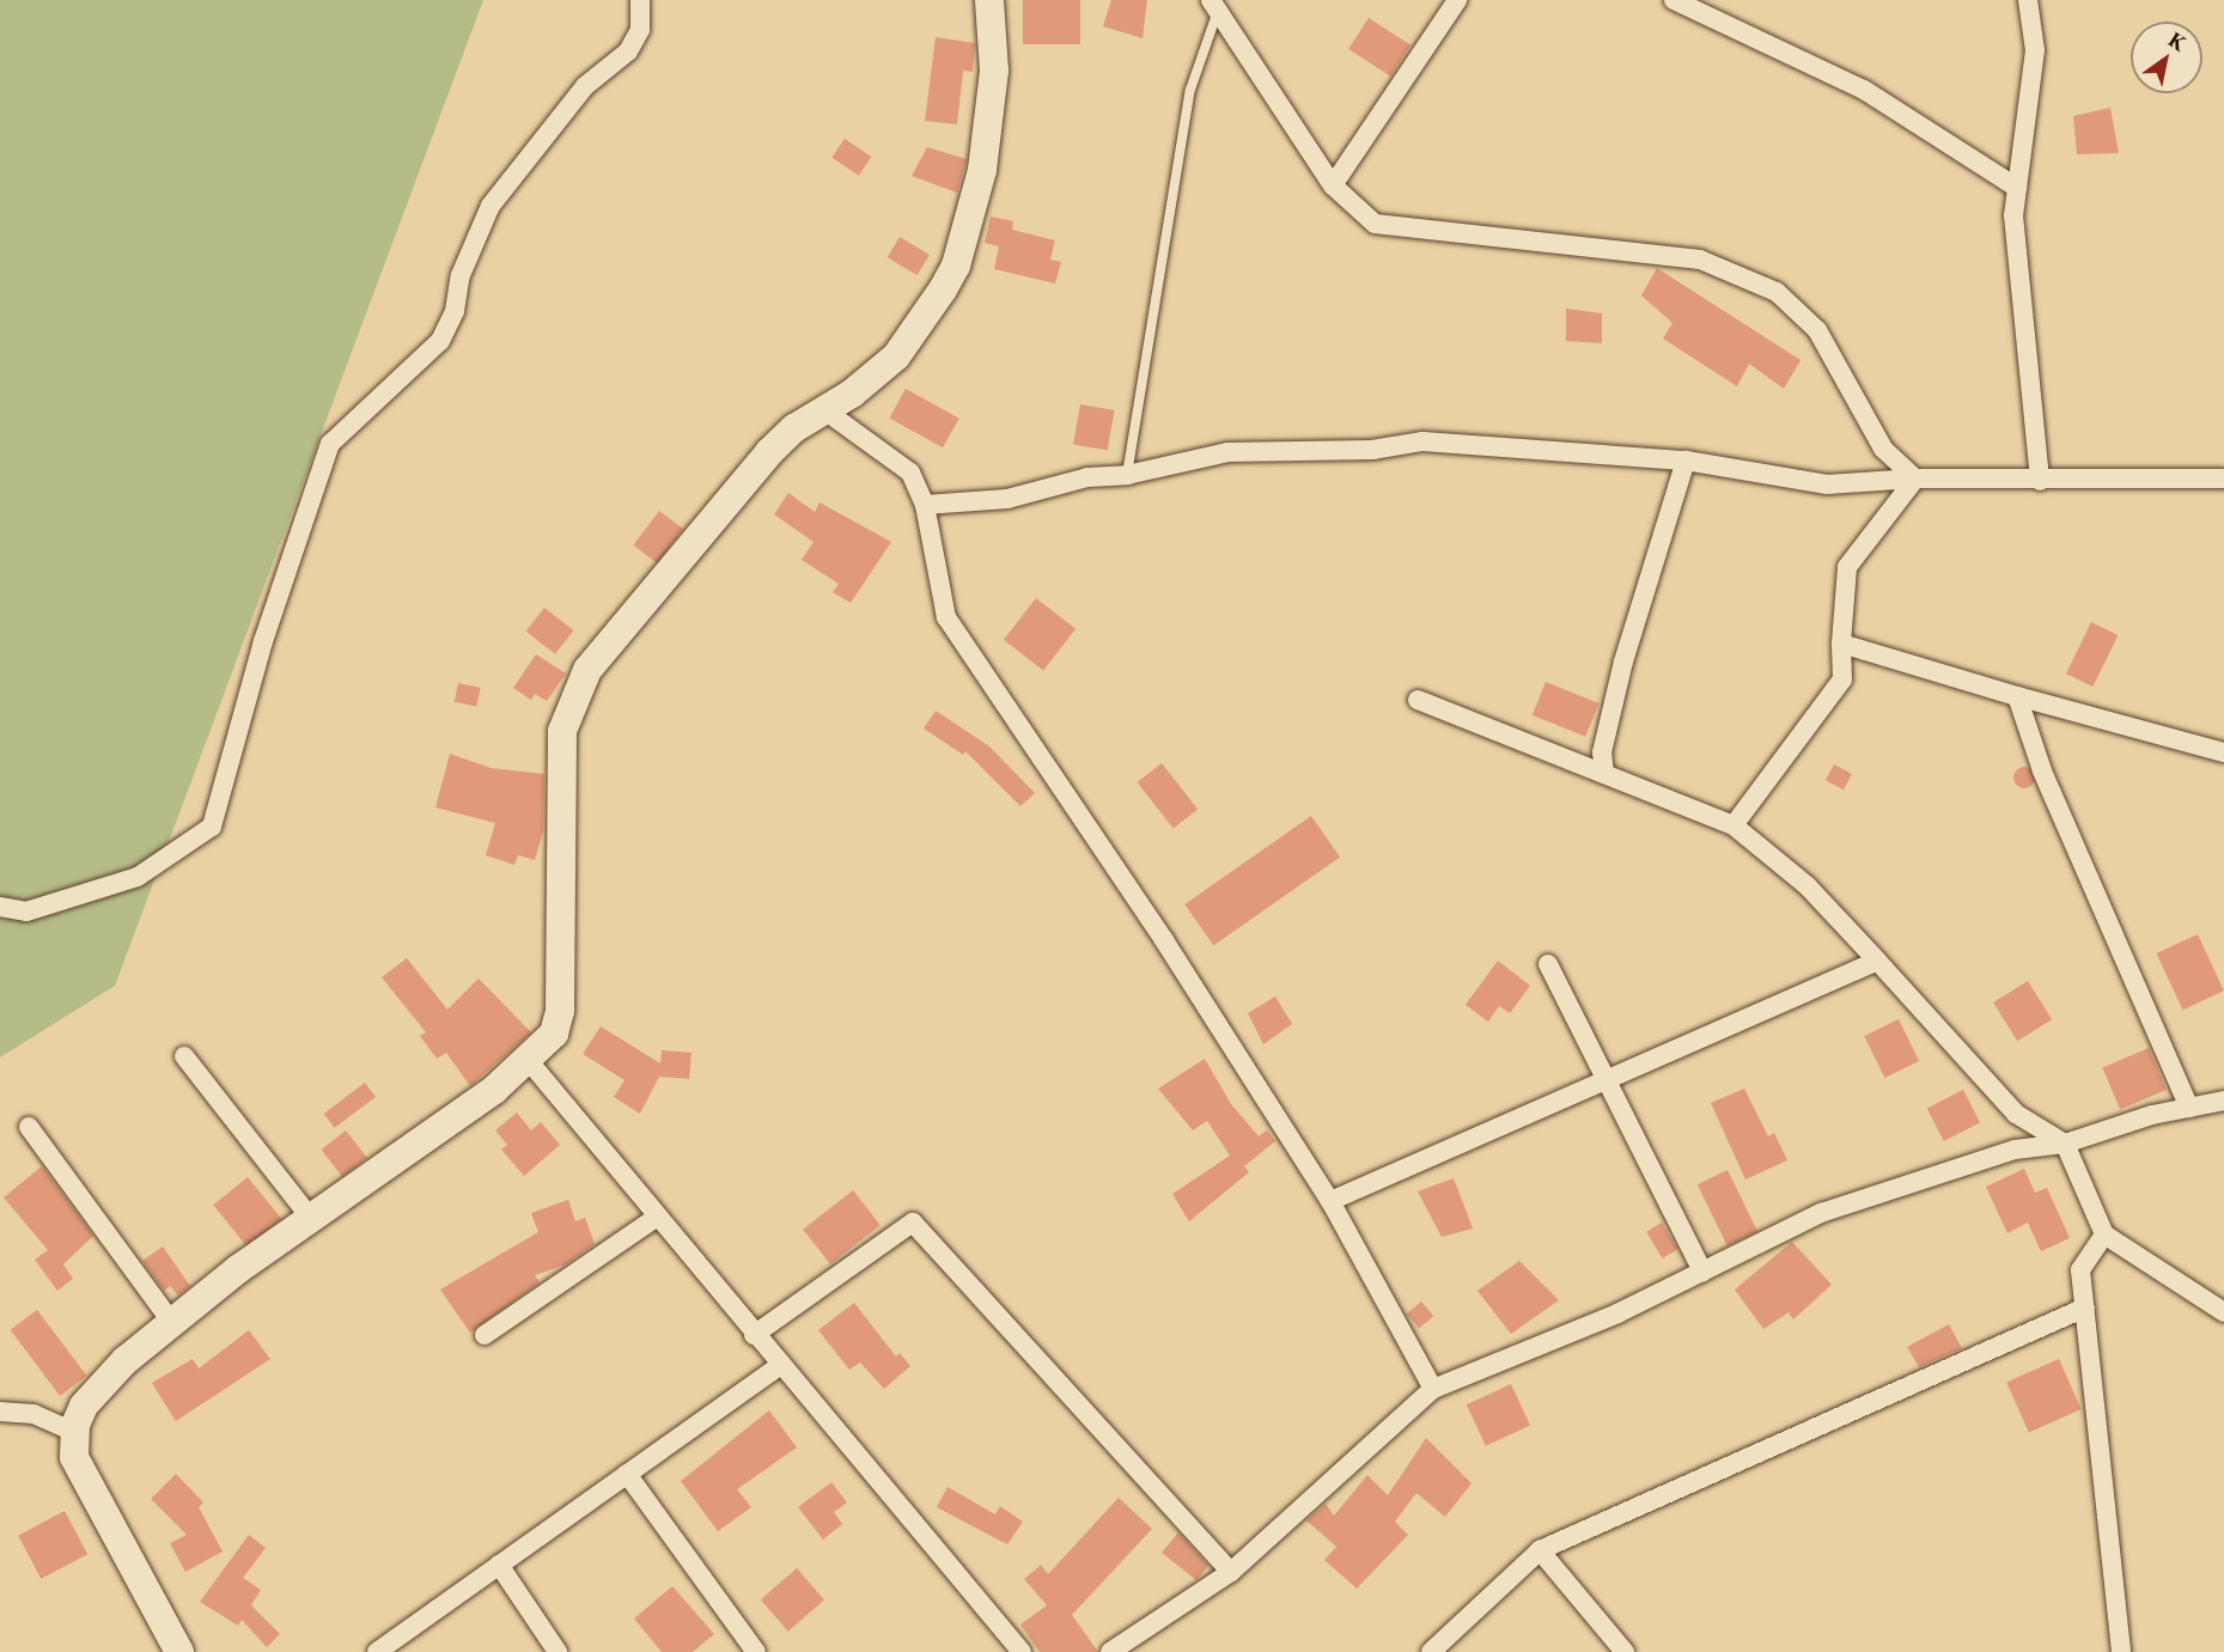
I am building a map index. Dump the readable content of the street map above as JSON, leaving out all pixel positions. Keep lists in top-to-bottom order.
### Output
{
  "north": "top right"
}
